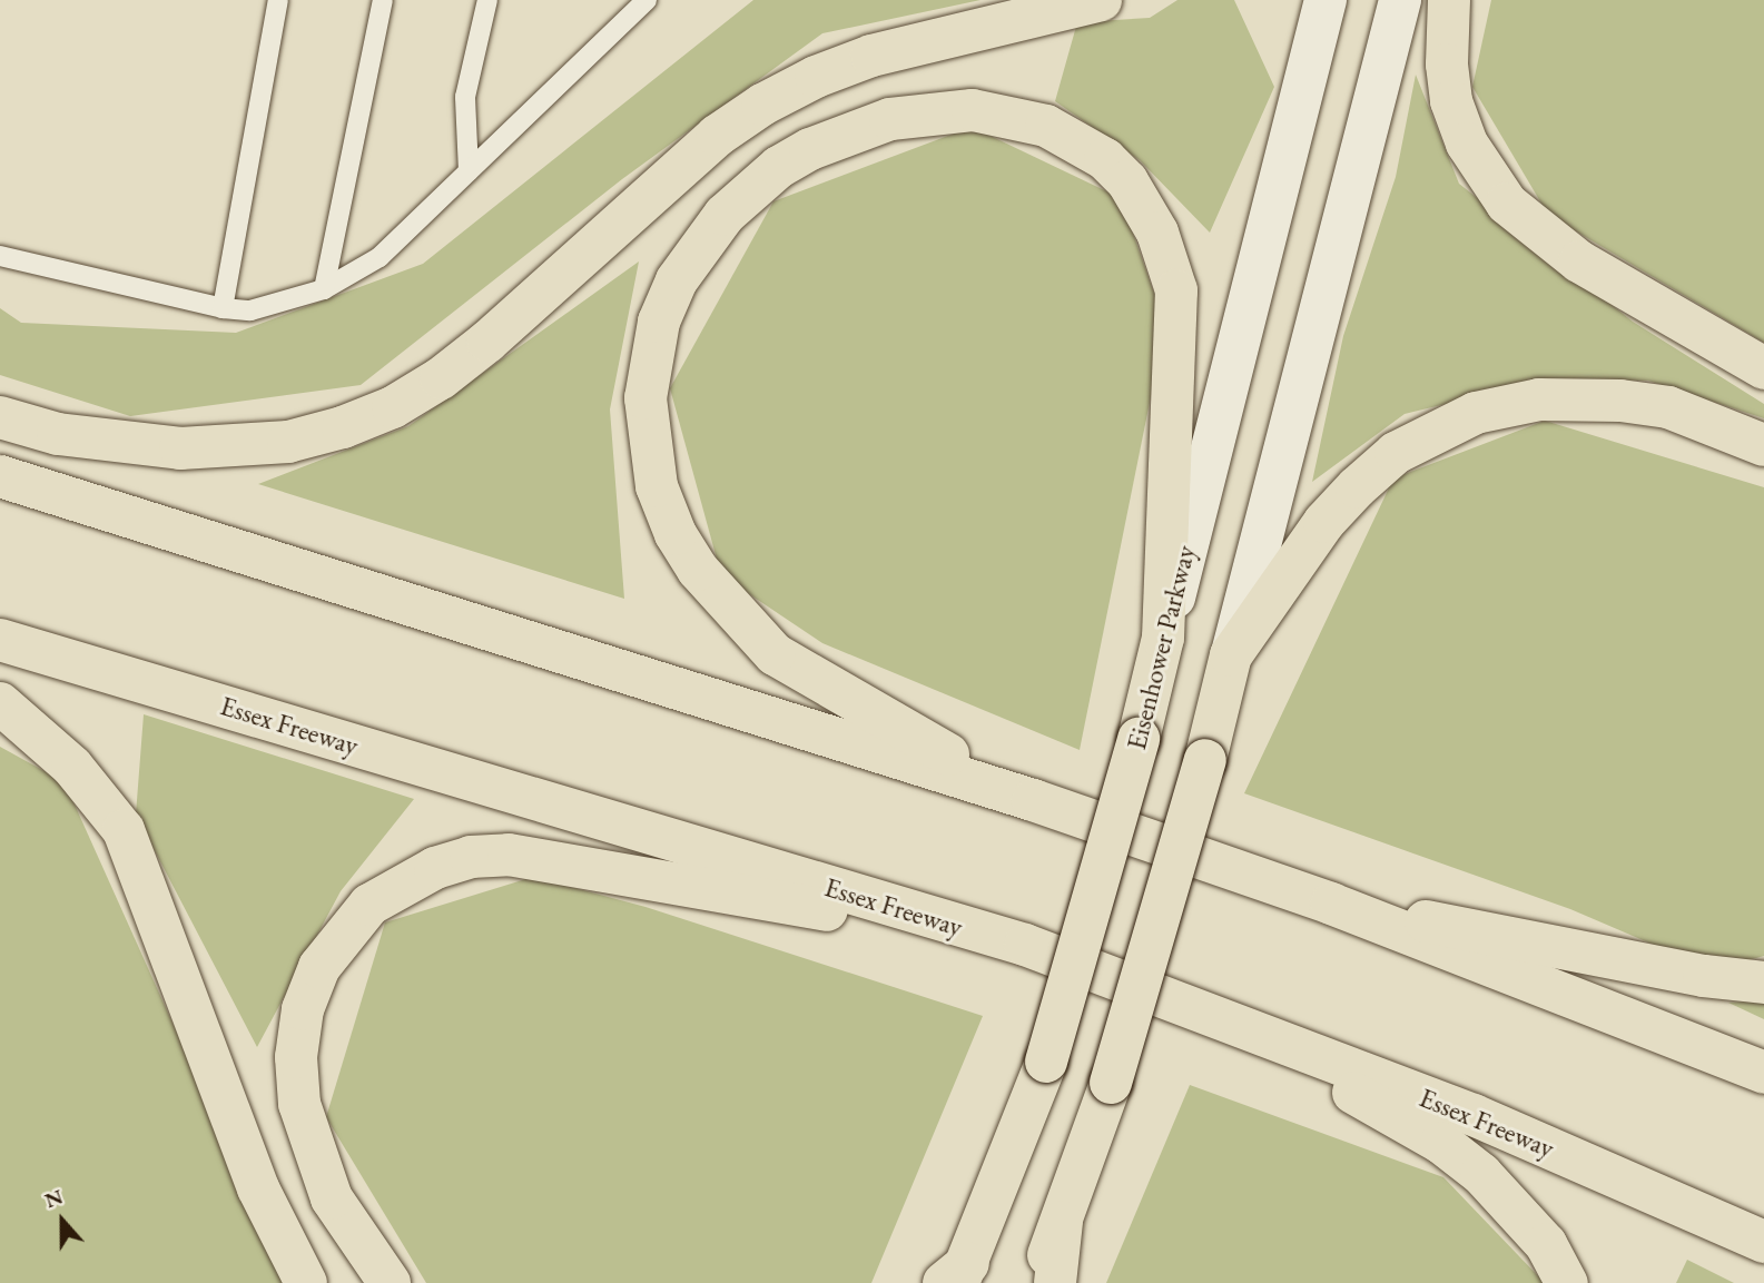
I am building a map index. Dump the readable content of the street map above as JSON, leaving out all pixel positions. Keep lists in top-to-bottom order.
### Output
{
  "streets": {
    "main road": ["Eisenhower Parkway", "Essex Freeway"]
  },
  "north": "top"
}
